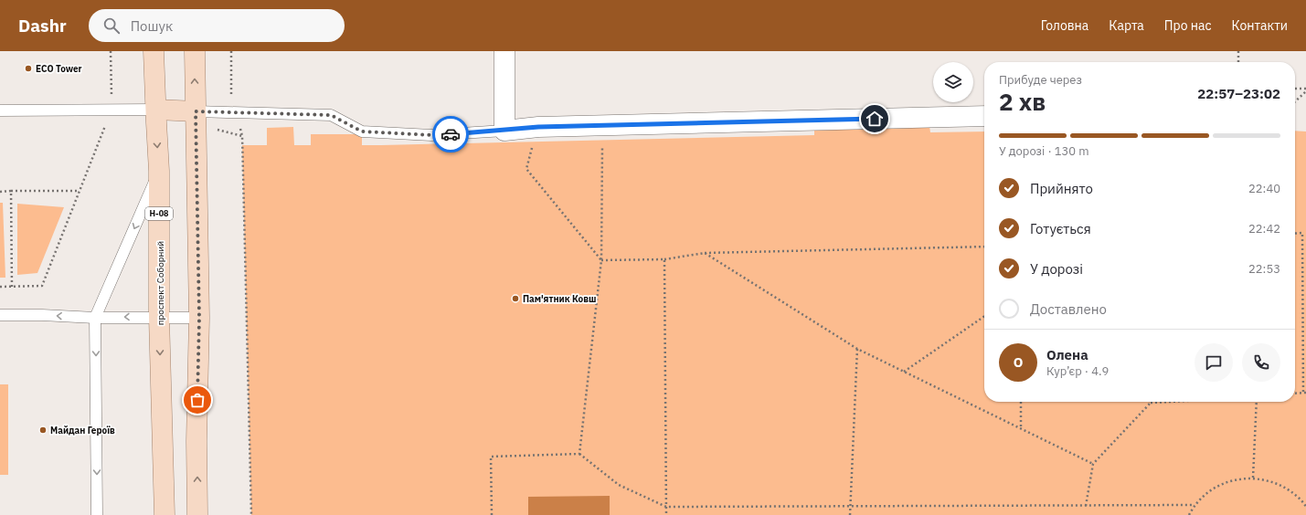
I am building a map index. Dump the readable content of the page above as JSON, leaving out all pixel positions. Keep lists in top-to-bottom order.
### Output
{
  "streets": {
    "main road": ["Н-08", "проспект Соборний"]
  },
  "places": ["ECO Tower", "Пам'ятник Ковш", "Майдан Героїв"],
  "page": {
    "header": "Dashr",
    "search": "Пошук",
    "nav": [
      "Головна",
      "Карта",
      "Про нас",
      "Контакти"
    ],
    "heading": ["2 хв", "Прибуде через", "22:57–23:02"],
    "panel": ["Олена", "Кур’єр · 4.9"],
    "bar": "У дорозі · 130 m",
    "list": [
      ["Прийнято", "22:40"],
      ["Готується", "22:42"],
      ["У дорозі", "22:53"],
      "Доставлено"
    ],
    "round": "О"
  }
}
